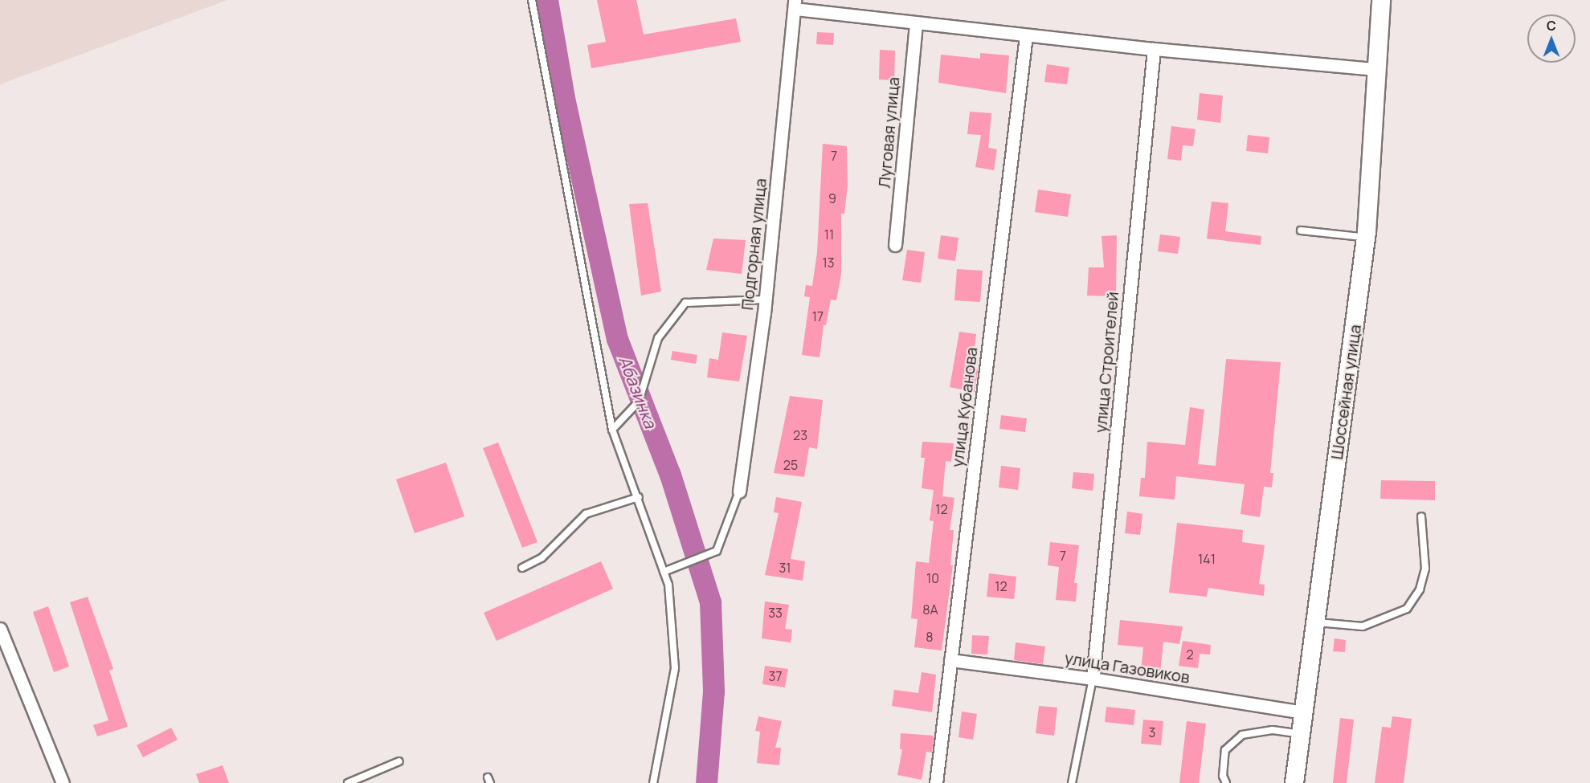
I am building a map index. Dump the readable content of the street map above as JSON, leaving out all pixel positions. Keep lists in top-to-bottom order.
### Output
{
  "streets": {
    "main road": ["Шоссейная улица"],
    "street": [
      "Луговая улица",
      "Подгорная улица",
      "улица Строителей",
      "улица Кубанова",
      "улица Газовиков"
    ]
  },
  "crossings": [
    ["улица Строителей", "улица Газовиков"],
    ["Шоссейная улица", "улица Газовиков"],
    ["улица Кубанова", "улица Газовиков"]
  ],
  "water": ["Абазинка"],
  "house_numbers": [
    "7",
    "9",
    "11",
    "13",
    "17",
    "23",
    "25",
    "12",
    "7",
    "141",
    "31",
    "10",
    "12",
    "8А",
    "33",
    "8",
    "2",
    "37",
    "3"
  ],
  "north": "top"
}
